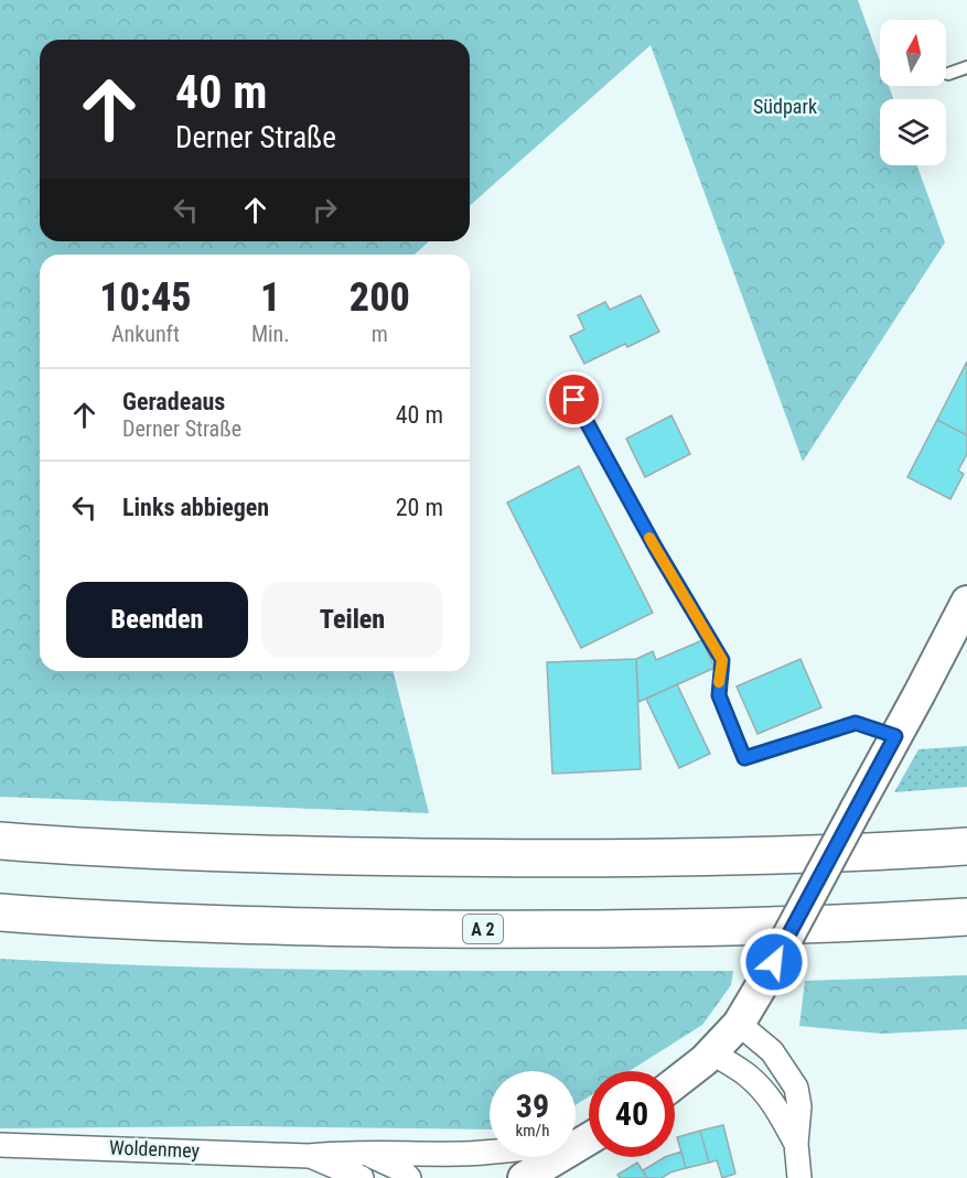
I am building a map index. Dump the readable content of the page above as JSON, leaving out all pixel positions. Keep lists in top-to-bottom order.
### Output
{
  "streets": {
    "highway": ["A 2"],
    "street": ["Woldenmey"]
  },
  "parks": ["Südpark"],
  "north": "top",
  "page": {
    "turn": ["40 m", "Derner Straße"],
    "eta": [
      "10:45",
      "Ankunft",
      "1",
      "Min.",
      "200",
      "m"
    ],
    "list": [
      {
        "name": "Geradeaus",
        "note": "Derner Straße",
        "value": "40 m"
      },
      {
        "name": "Links abbiegen",
        "value": "20 m"
      }
    ],
    "buttons": ["Beenden", "Teilen"],
    "speed": "39 km/h",
    "limit": "40"
  }
}
